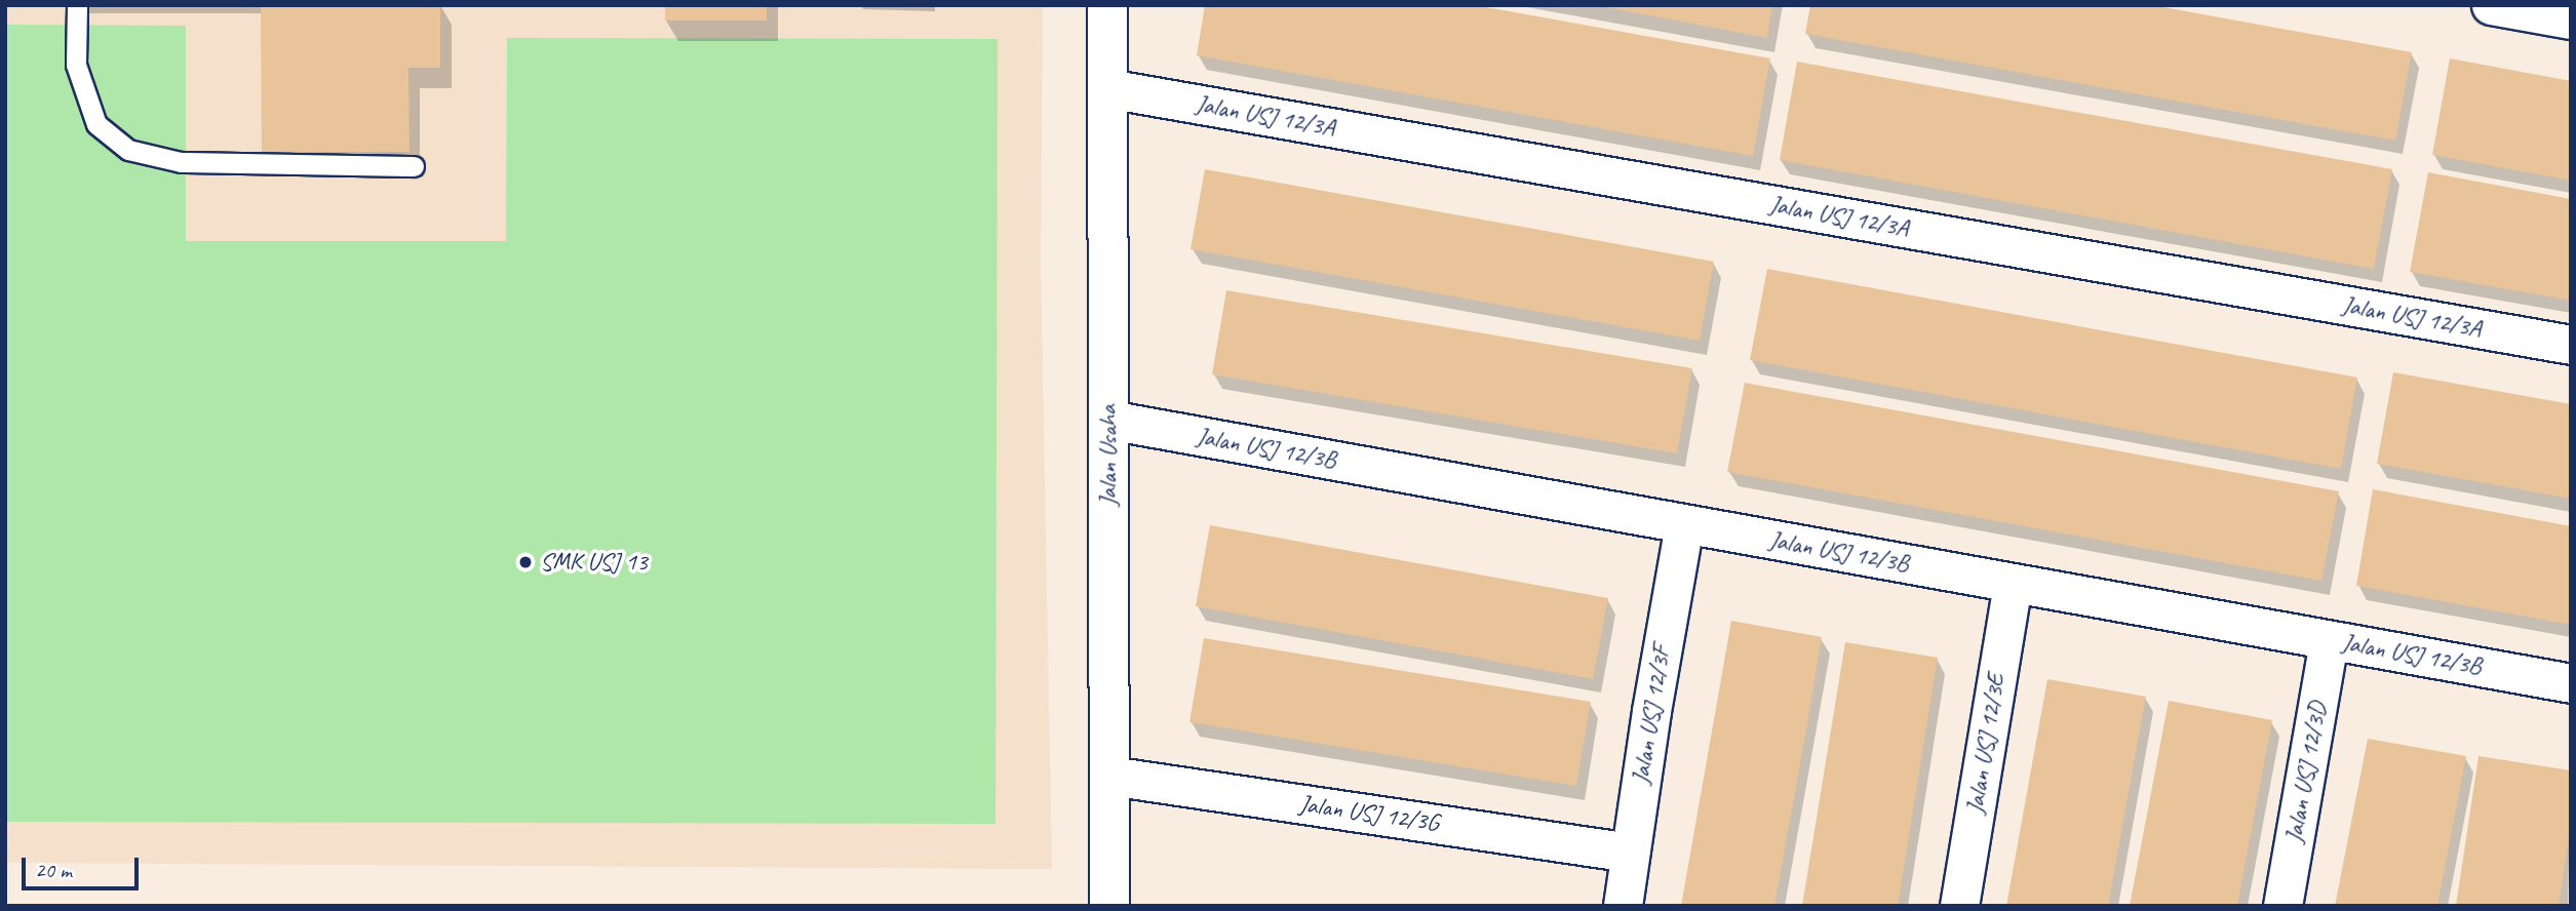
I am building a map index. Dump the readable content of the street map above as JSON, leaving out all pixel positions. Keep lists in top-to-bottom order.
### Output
{
  "streets": {
    "street": [
      "Jalan USJ 12/3A",
      "Jalan USJ 12/3B",
      "Jalan Usaha",
      "Jalan USJ 12/3F",
      "Jalan USJ 12/3E",
      "Jalan USJ 12/3D",
      "Jalan USJ 12/3G"
    ]
  },
  "crossings": [
    ["Jalan USJ 12/3A", "Jalan Usaha"],
    ["Jalan USJ 12/3B", "Jalan Usaha"],
    ["Jalan USJ 12/3B", "Jalan USJ 12/3F"],
    ["Jalan USJ 12/3B", "Jalan USJ 12/3E"],
    ["Jalan USJ 12/3B", "Jalan USJ 12/3D"],
    ["Jalan Usaha", "Jalan USJ 12/3G"],
    ["Jalan USJ 12/3F", "Jalan USJ 12/3G"]
  ],
  "places": ["SMK USJ 13"],
  "scale_bar": "20 m"
}
